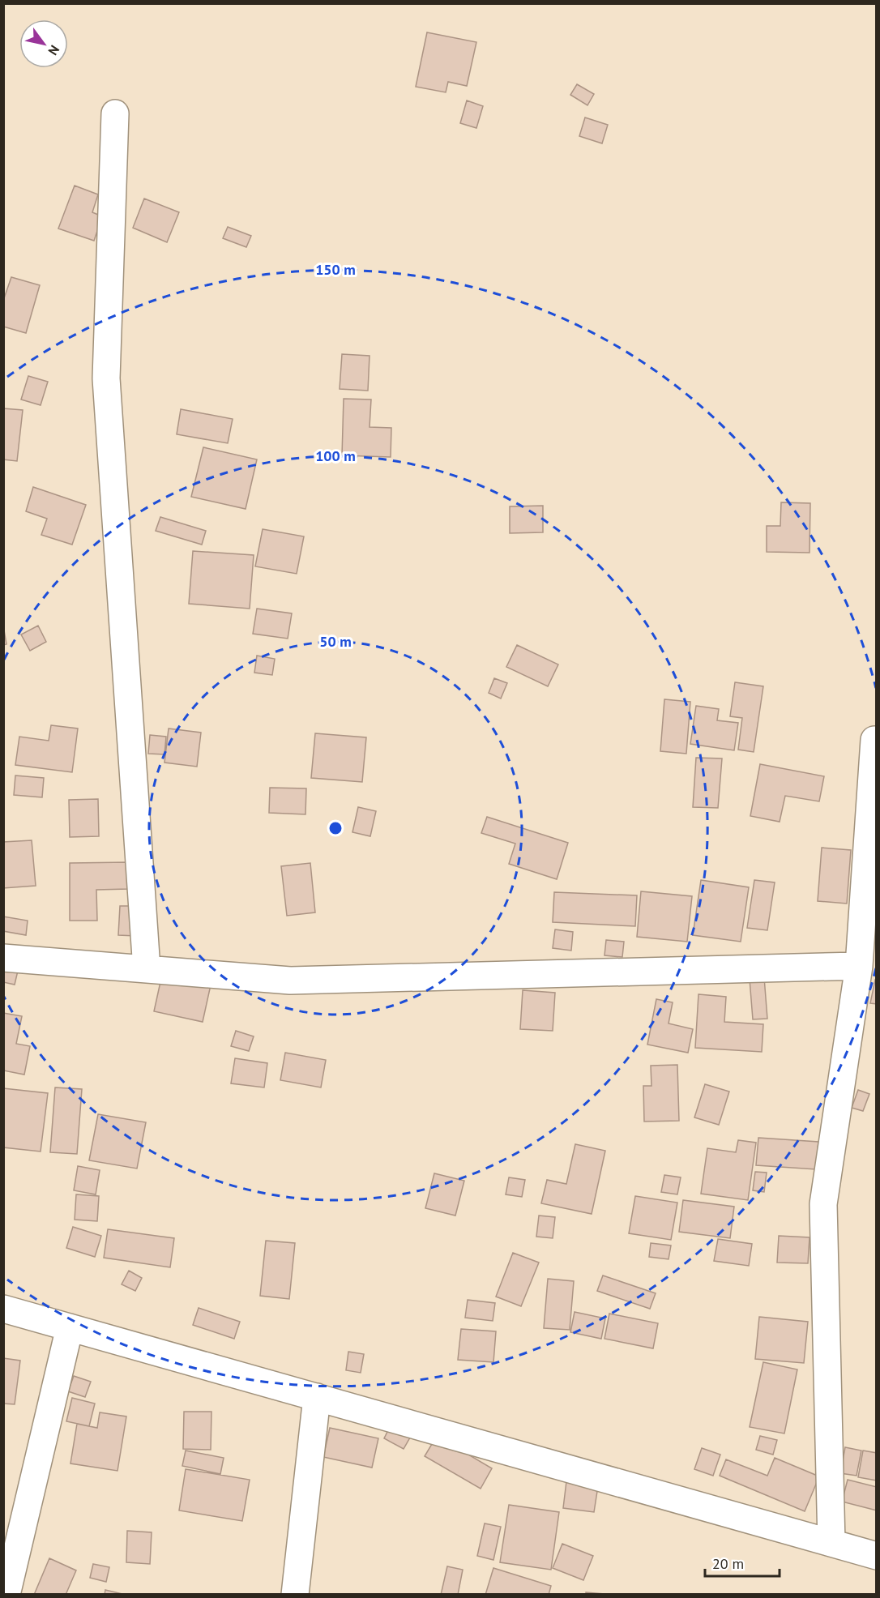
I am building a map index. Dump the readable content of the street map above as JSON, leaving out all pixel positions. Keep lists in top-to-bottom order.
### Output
{
  "scale_bar": "20 m",
  "north": "bottom right",
  "rings": ["150 m", "100 m", "50 m"]
}
